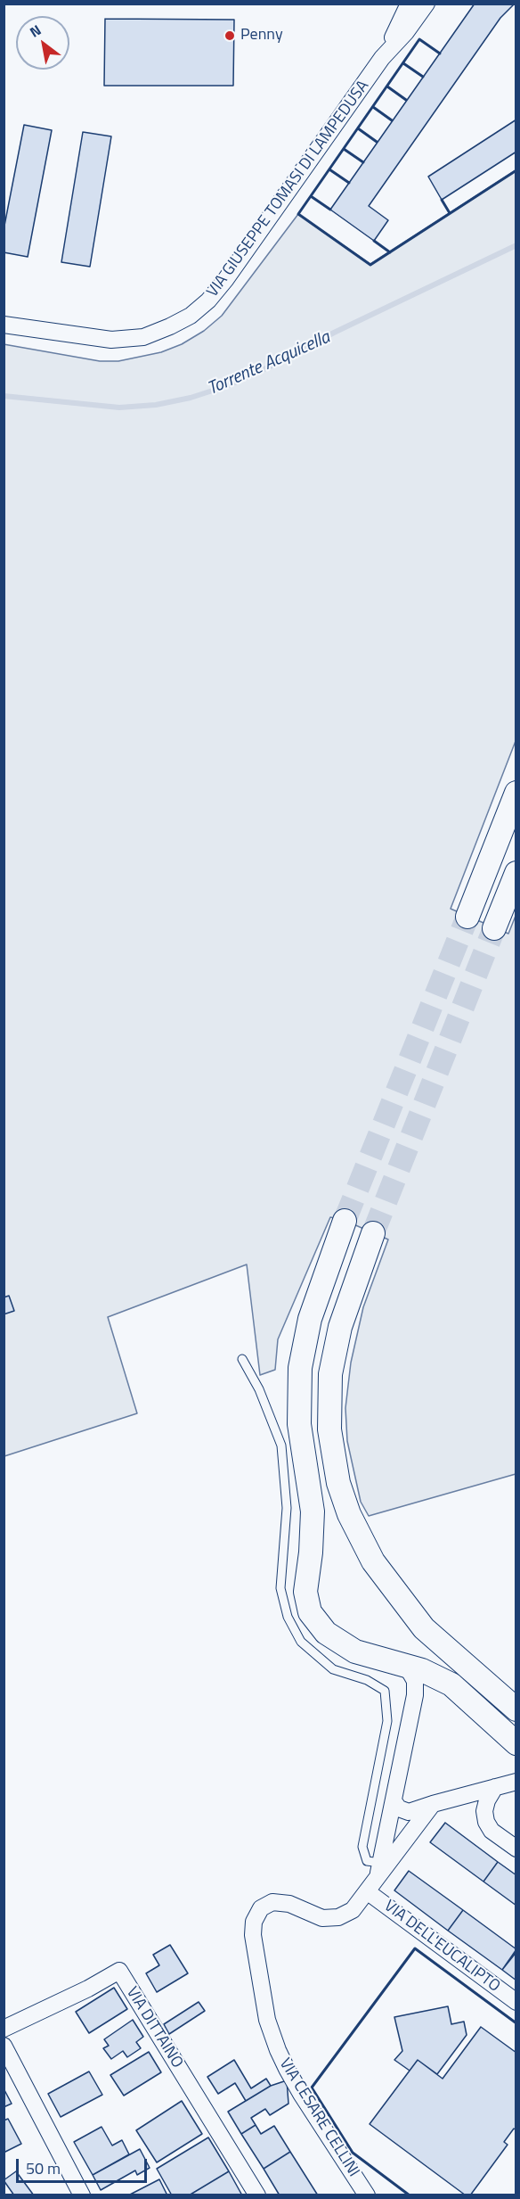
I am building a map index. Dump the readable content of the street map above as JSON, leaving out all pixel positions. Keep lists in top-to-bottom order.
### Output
{
  "streets": {
    "street": [
      "VIA GIUSEPPE TOMASI DI LAMPEDUSA",
      "VIA DELL'EUCALIPTO",
      "VIA DITTAINO",
      "VIA CESARE CELLINI"
    ]
  },
  "crossings": [
    ["VIA DELL'EUCALIPTO", "VIA CESARE CELLINI"]
  ],
  "water": ["Torrente Acquicella"],
  "places": ["Penny"],
  "scale_bar": "50 m",
  "north": "top left"
}
